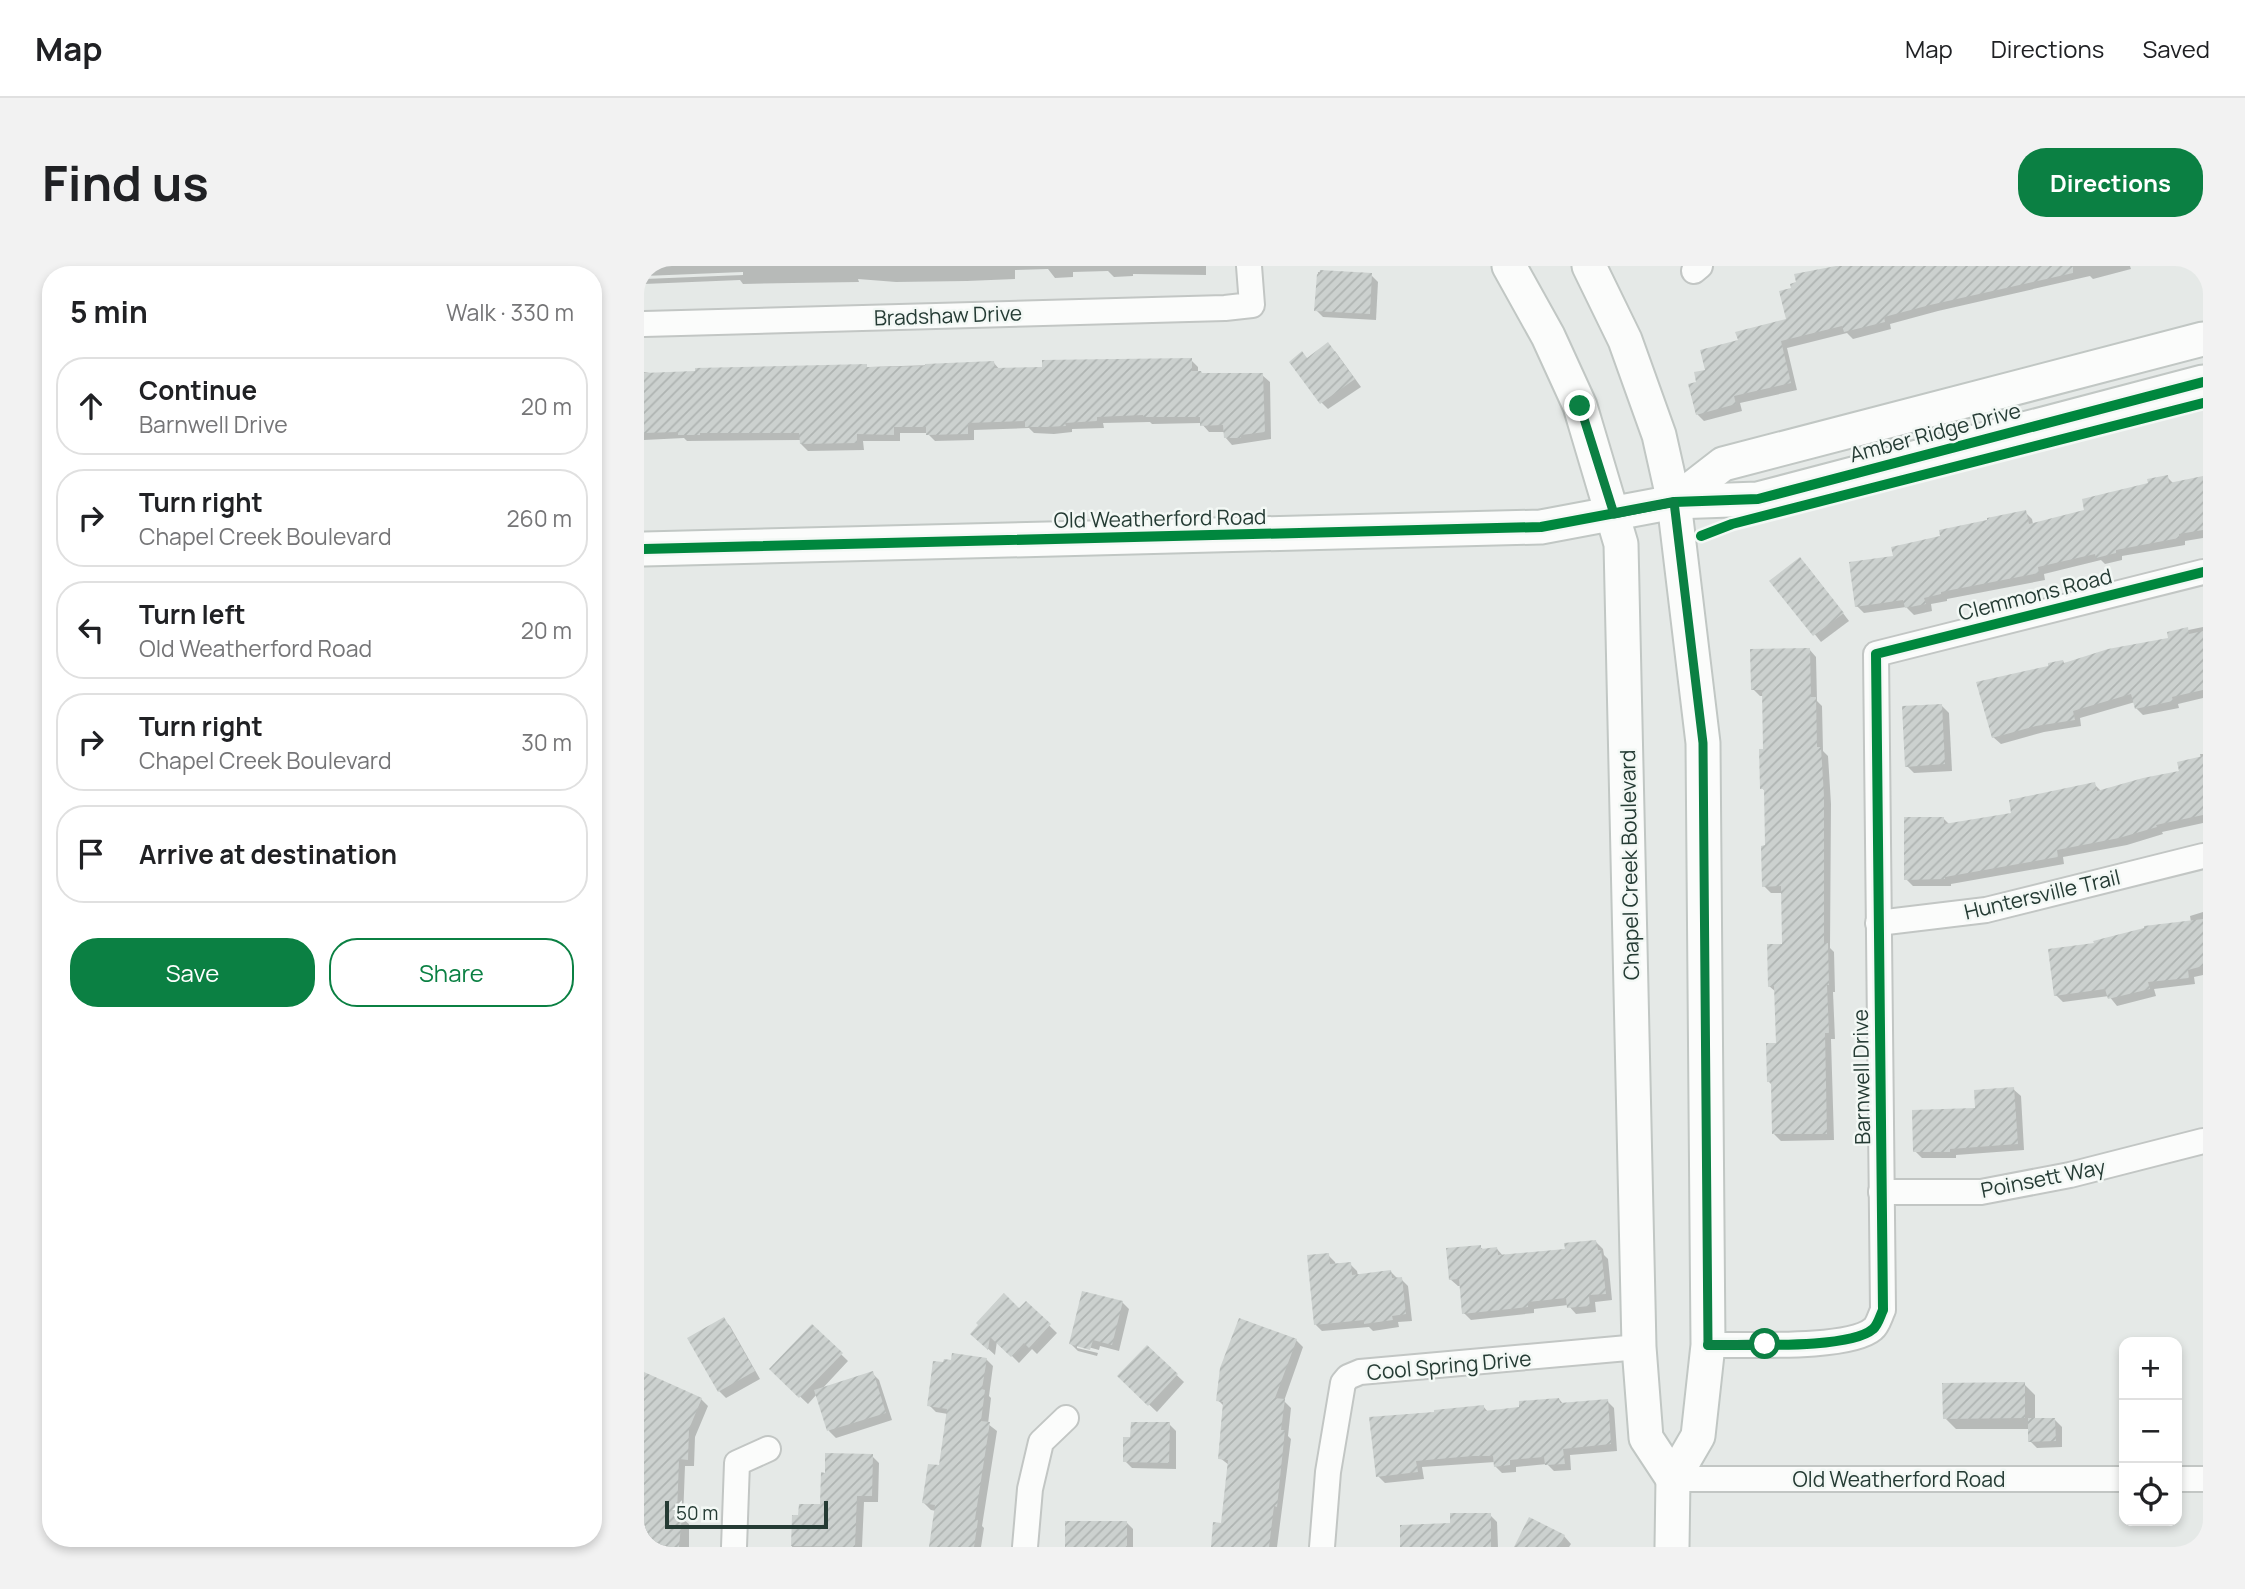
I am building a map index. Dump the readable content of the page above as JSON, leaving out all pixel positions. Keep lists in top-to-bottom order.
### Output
{
  "streets": {
    "main road": ["Amber Ridge Drive", "Old Weatherford Road", "Chapel Creek Boulevard"],
    "street": [
      "Bradshaw Drive",
      "Clemmons Road",
      "Huntersville Trail",
      "Barnwell Drive",
      "Poinsett Way",
      "Cool Spring Drive"
    ]
  },
  "crossings": [
    ["Amber Ridge Drive", "Old Weatherford Road"],
    ["Old Weatherford Road", "Chapel Creek Boulevard"],
    ["Clemmons Road", "Barnwell Drive"],
    ["Chapel Creek Boulevard", "Cool Spring Drive"],
    ["Huntersville Trail", "Barnwell Drive"],
    ["Barnwell Drive", "Poinsett Way"]
  ],
  "scale_bar": "50 m",
  "page": {
    "header": "Map",
    "nav": ["Map", "Directions", "Saved"],
    "buttons": [
      "Directions",
      ["Save", "Share"]
    ],
    "title": "Find us",
    "heading": ["5 min", "Walk · 330 m"],
    "list": [
      ["Continue", "Barnwell Drive", "20 m"],
      ["Turn right", "Chapel Creek Boulevard", "260 m"],
      ["Turn left", "Old Weatherford Road", "20 m"],
      ["Turn right", "Chapel Creek Boulevard", "30 m"],
      "Arrive at destination"
    ],
    "map_buttons": ["+", "−"],
    "scale": "50 m"
  }
}
